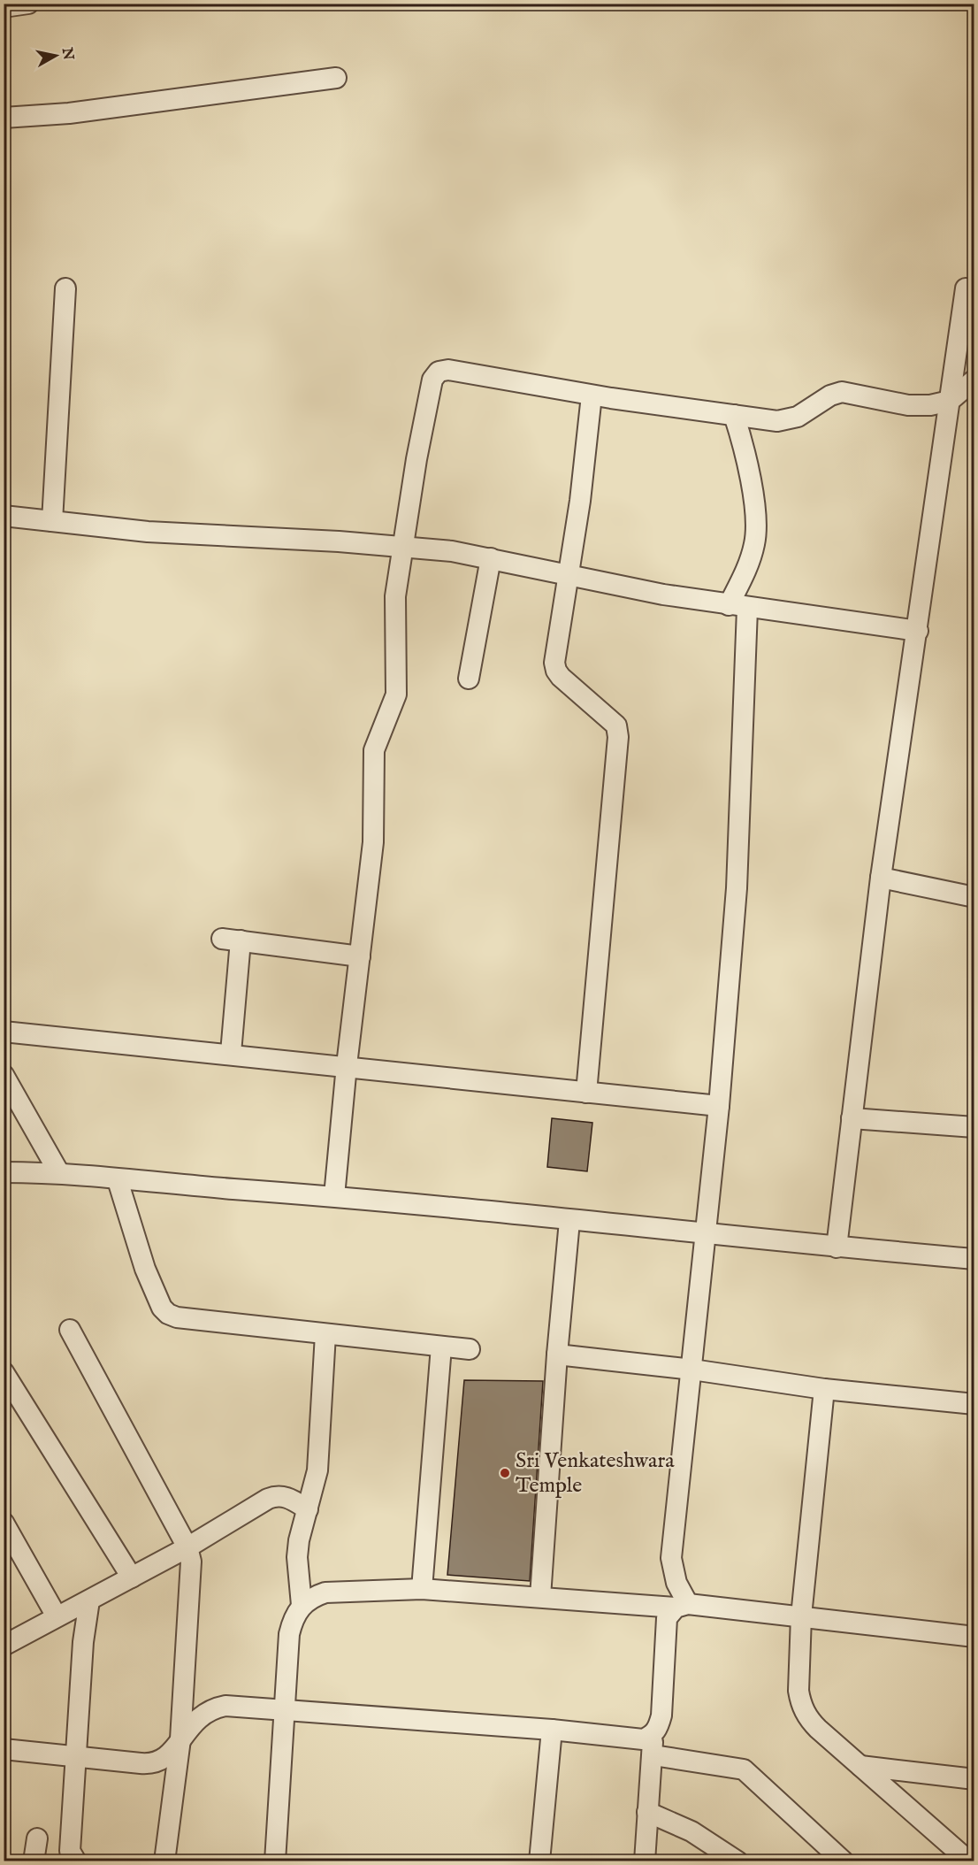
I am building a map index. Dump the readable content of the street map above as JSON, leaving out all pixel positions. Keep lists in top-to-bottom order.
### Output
{
  "places": ["Sri Venkateshwara Temple"],
  "north": "right"
}
